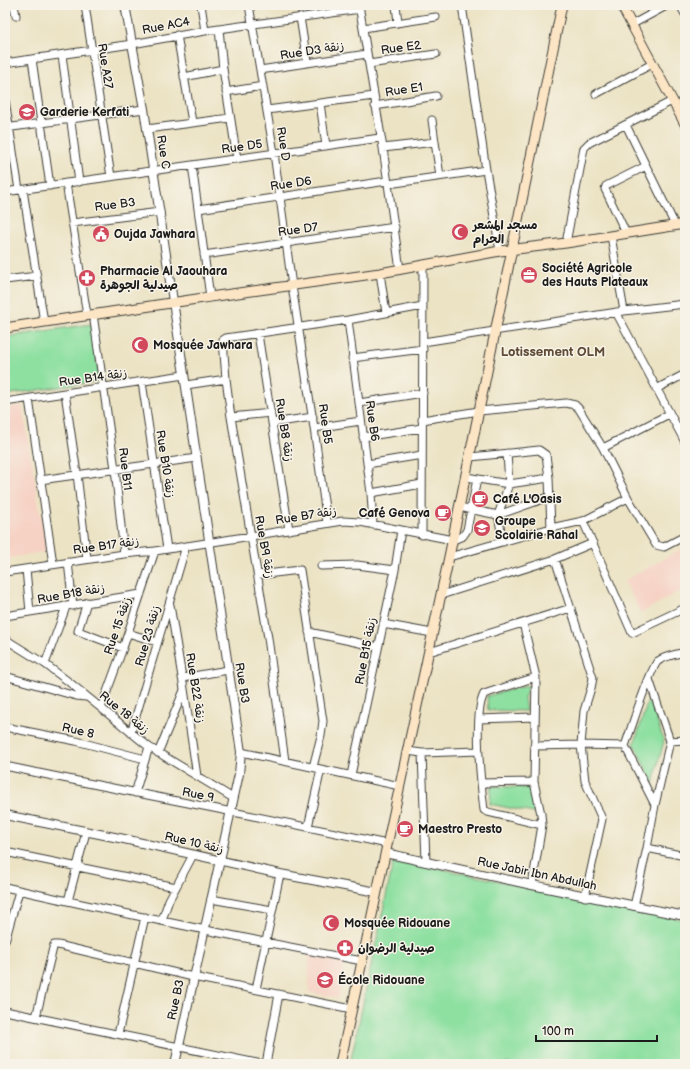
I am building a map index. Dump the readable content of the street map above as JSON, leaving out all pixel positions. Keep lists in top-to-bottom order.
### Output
{
  "streets": {
    "street": [
      "Rue AC4",
      "Rue E2",
      "Rue D3 زنقة",
      "Rue A27",
      "Rue E1",
      "Rue D",
      "Rue D5",
      "Rue C",
      "Rue D6",
      "Rue B3",
      "Rue D7",
      "Rue B14 زنقة",
      "Rue B6",
      "Rue B5",
      "Rue B8 زنقة",
      "Rue B10 زنقة",
      "Rue B11",
      "Rue B7 زنقة",
      "Rue B17 زنقة",
      "Rue B9 زنقة",
      "Rue B18 زنقة",
      "Rue 15 زنقة",
      "Rue 23 زنقة",
      "Rue B15 زنقة",
      "Rue B22 زنقة",
      "Rue 18 زنقة",
      "Rue 8",
      "Rue 9",
      "Rue 10 زنقة",
      "Rue Jabir Ibn Abdullah"
    ]
  },
  "crossings": [
    ["Rue AC4", "Rue A27"],
    ["Rue AC4", "Rue D"],
    ["Rue AC4", "Rue C"],
    ["Rue D3 زنقة", "Rue D"],
    ["Rue A27", "Rue D5"],
    ["Rue D", "Rue D5"],
    ["Rue D", "Rue D6"],
    ["Rue D", "Rue D7"],
    ["Rue D", "Rue B5"],
    ["Rue D5", "Rue C"],
    ["Rue D5", "Rue B11"],
    ["Rue C", "Rue B3"],
    ["Rue B3", "Rue B14 زنقة"],
    ["Rue B3", "Rue B11"],
    ["Rue B3", "Rue B7 زنقة"],
    ["Rue B3", "Rue B17 زنقة"],
    ["Rue B3", "Rue 18 زنقة"],
    ["Rue B3", "Rue 9"],
    ["Rue B3", "Rue 10 زنقة"],
    ["Rue B14 زنقة", "Rue B10 زنقة"],
    ["Rue B14 زنقة", "Rue B11"],
    ["Rue B6", "Rue B7 زنقة"],
    ["Rue B5", "Rue B7 زنقة"],
    ["Rue B8 زنقة", "Rue B7 زنقة"],
    ["Rue B8 زنقة", "Rue B9 زنقة"],
    ["Rue B10 زنقة", "Rue B17 زنقة"],
    ["Rue B11", "Rue B17 زنقة"],
    ["Rue B7 زنقة", "Rue B17 زنقة"],
    ["Rue B7 زنقة", "Rue B9 زنقة"],
    ["Rue B7 زنقة", "Rue B15 زنقة"],
    ["Rue B17 زنقة", "Rue 15 زنقة"],
    ["Rue B17 زنقة", "Rue 23 زنقة"],
    ["Rue B18 زنقة", "Rue 15 زنقة"],
    ["Rue 15 زنقة", "Rue 18 زنقة"],
    ["Rue 23 زنقة", "Rue B22 زنقة"],
    ["Rue 23 زنقة", "Rue 18 زنقة"],
    ["Rue B22 زنقة", "Rue 18 زنقة"],
    ["Rue 9", "Rue Jabir Ibn Abdullah"]
  ],
  "districts": ["Lotissement OLM"],
  "places": {
    "school or university": ["Garderie Kerfati", "Groupe Scolairie Rahal", "École Ridouane"],
    "mosque": ["مسجد المشعر الحرام", "Mosquée Jawhara", "Mosquée Ridouane"],
    "public building": ["Oujda Jawhara"],
    "office": ["Société Agricole des Hauts Plateaux"],
    "pharmacy": ["Pharmacie Al Jaouhara صيدلية الجوهرة", "صيدلية الرضوان"],
    "cafe": ["Café L'Oasis", "Café Genova", "Maestro Presto"]
  },
  "scale_bar": "100 m"
}
